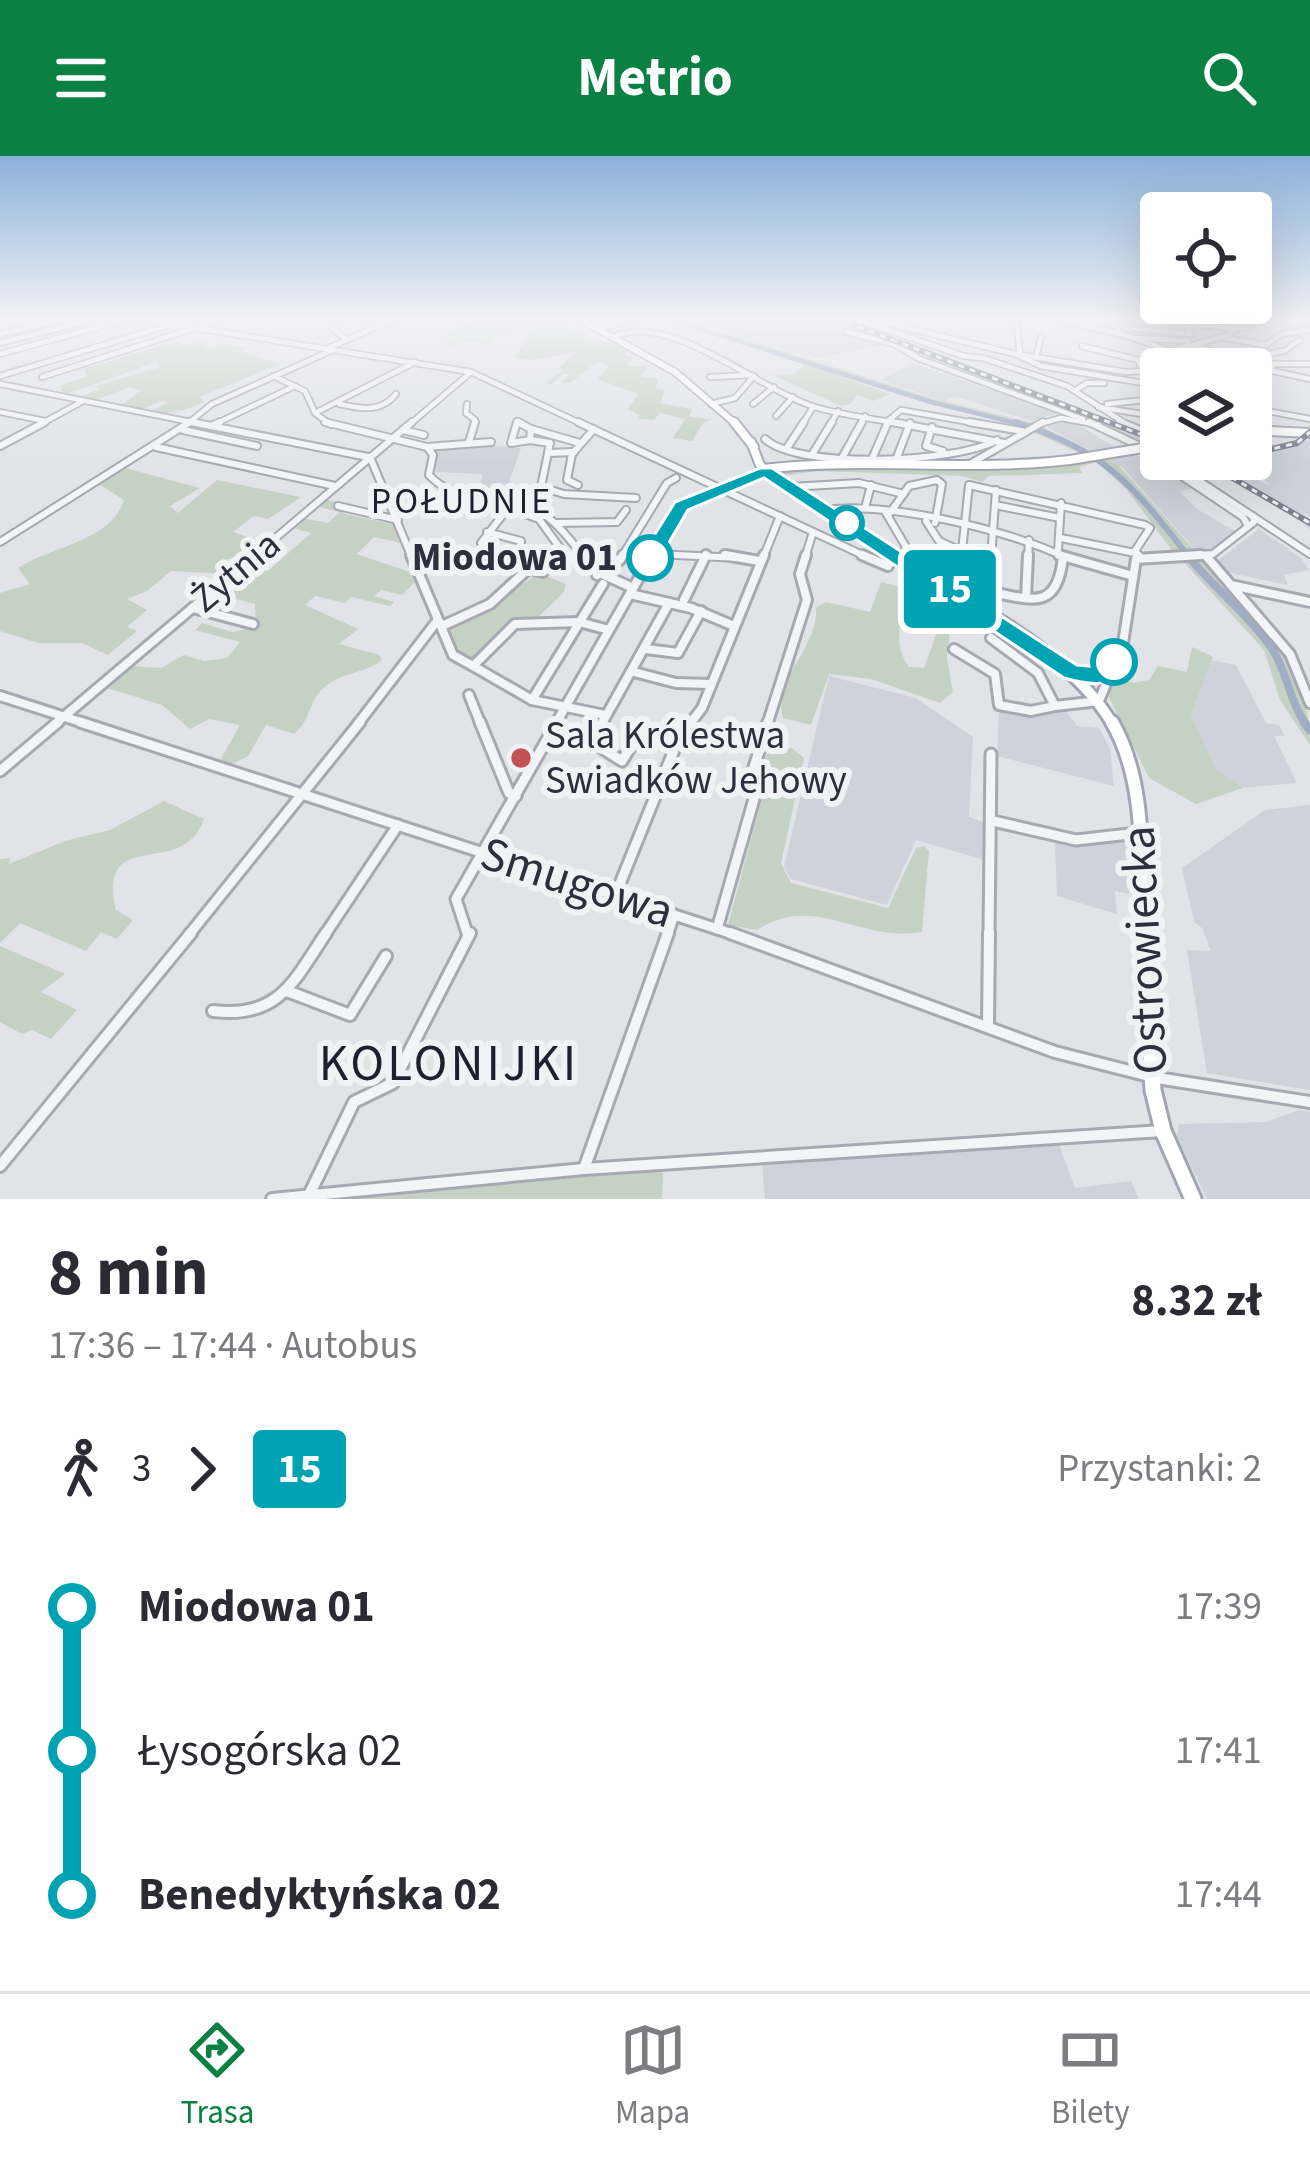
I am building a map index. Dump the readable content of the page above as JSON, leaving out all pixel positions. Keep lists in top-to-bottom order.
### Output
{
  "streets": {
    "main road": ["Ostrowiecka"],
    "street": ["Żytnia", "Smugowa"]
  },
  "crossings": [
    ["Żytnia", "Smugowa"],
    ["Smugowa", "Ostrowiecka"]
  ],
  "districts": ["POŁUDNIE", "KOLONIJKI"],
  "places": ["Miodowa 01", "Sala Królestwa Swiadków Jehowy"],
  "lines": ["bus line 15"],
  "page": {
    "header": "Metrio",
    "on_map": "15",
    "heading": ["8 min", "17:36 – 17:44 · Autobus", "8.32 zł"],
    "legs": ["3", "15", "Przystanki: 2"],
    "list": [
      {
        "name": "Miodowa 01",
        "value": "17:39"
      },
      {
        "name": "Łysogórska 02",
        "value": "17:41"
      },
      {
        "name": "Benedyktyńska 02",
        "value": "17:44"
      }
    ],
    "tabs": ["Trasa", "Mapa", "Bilety"]
  }
}
